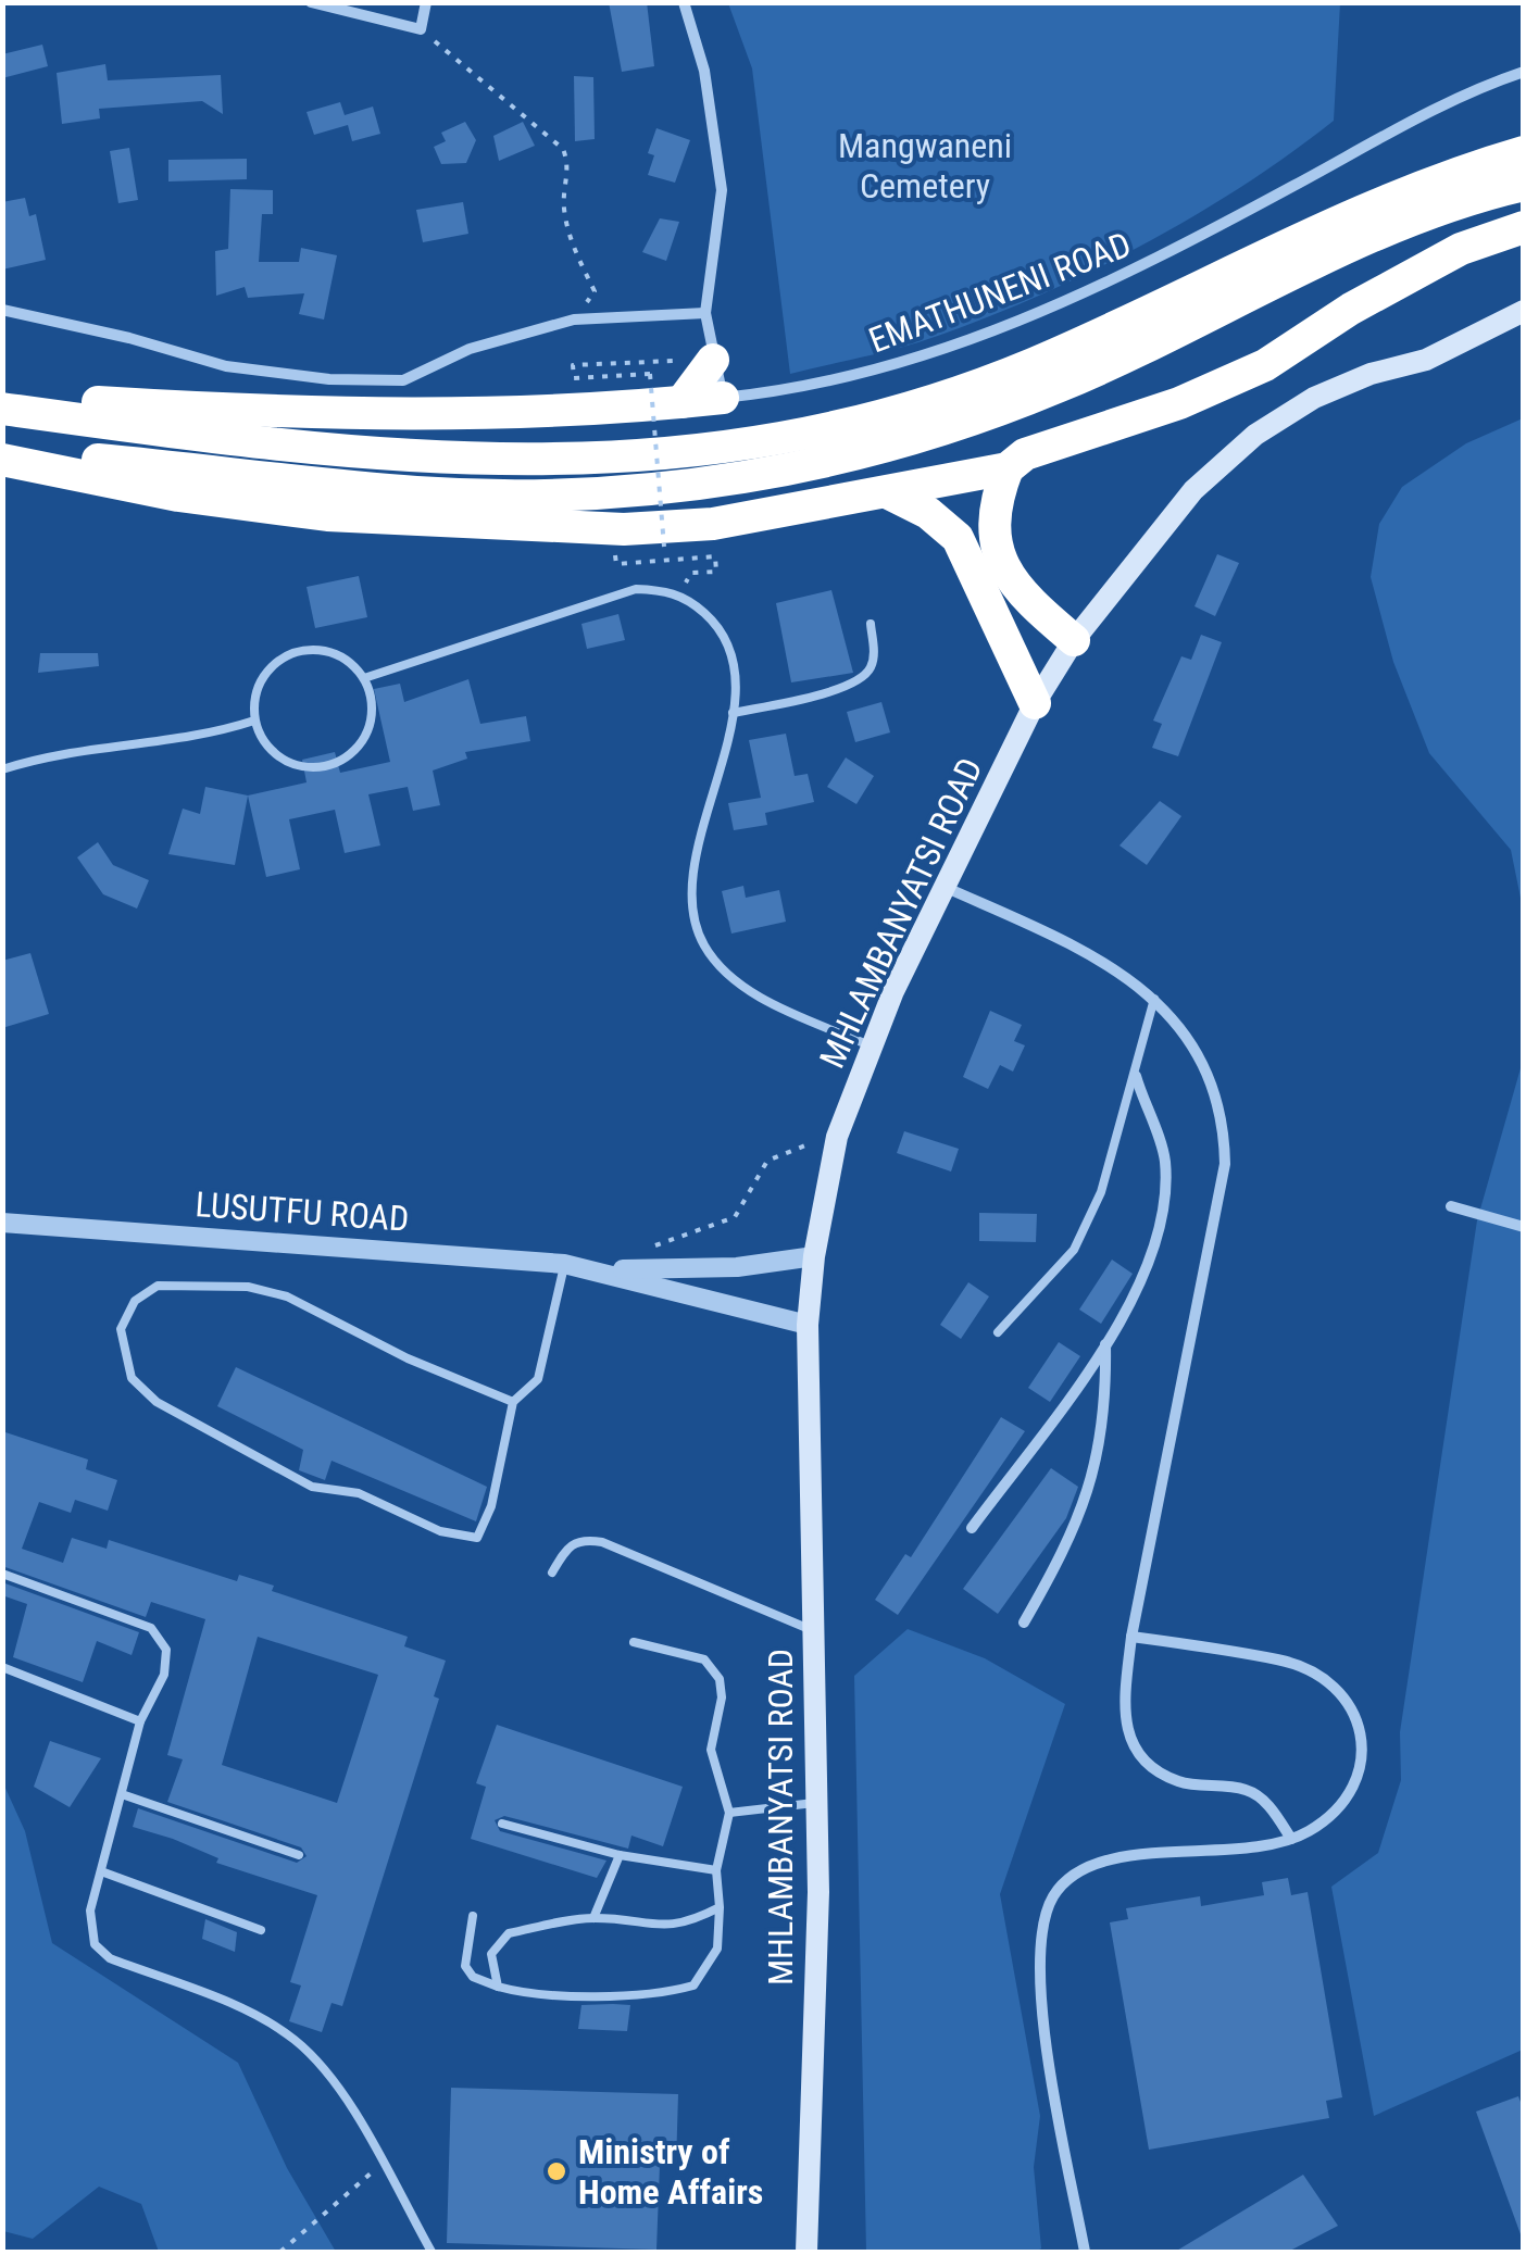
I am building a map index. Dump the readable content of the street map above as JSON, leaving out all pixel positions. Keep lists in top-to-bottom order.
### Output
{
  "streets": {
    "main road": ["MHLAMBANYATSI ROAD"],
    "street": ["EMATHUNENI ROAD", "LUSUTFU ROAD"]
  },
  "crossings": [
    ["MHLAMBANYATSI ROAD", "LUSUTFU ROAD"]
  ],
  "parks": ["Mangwaneni Cemetery"],
  "places": ["Ministry of Home Affairs"]
}
